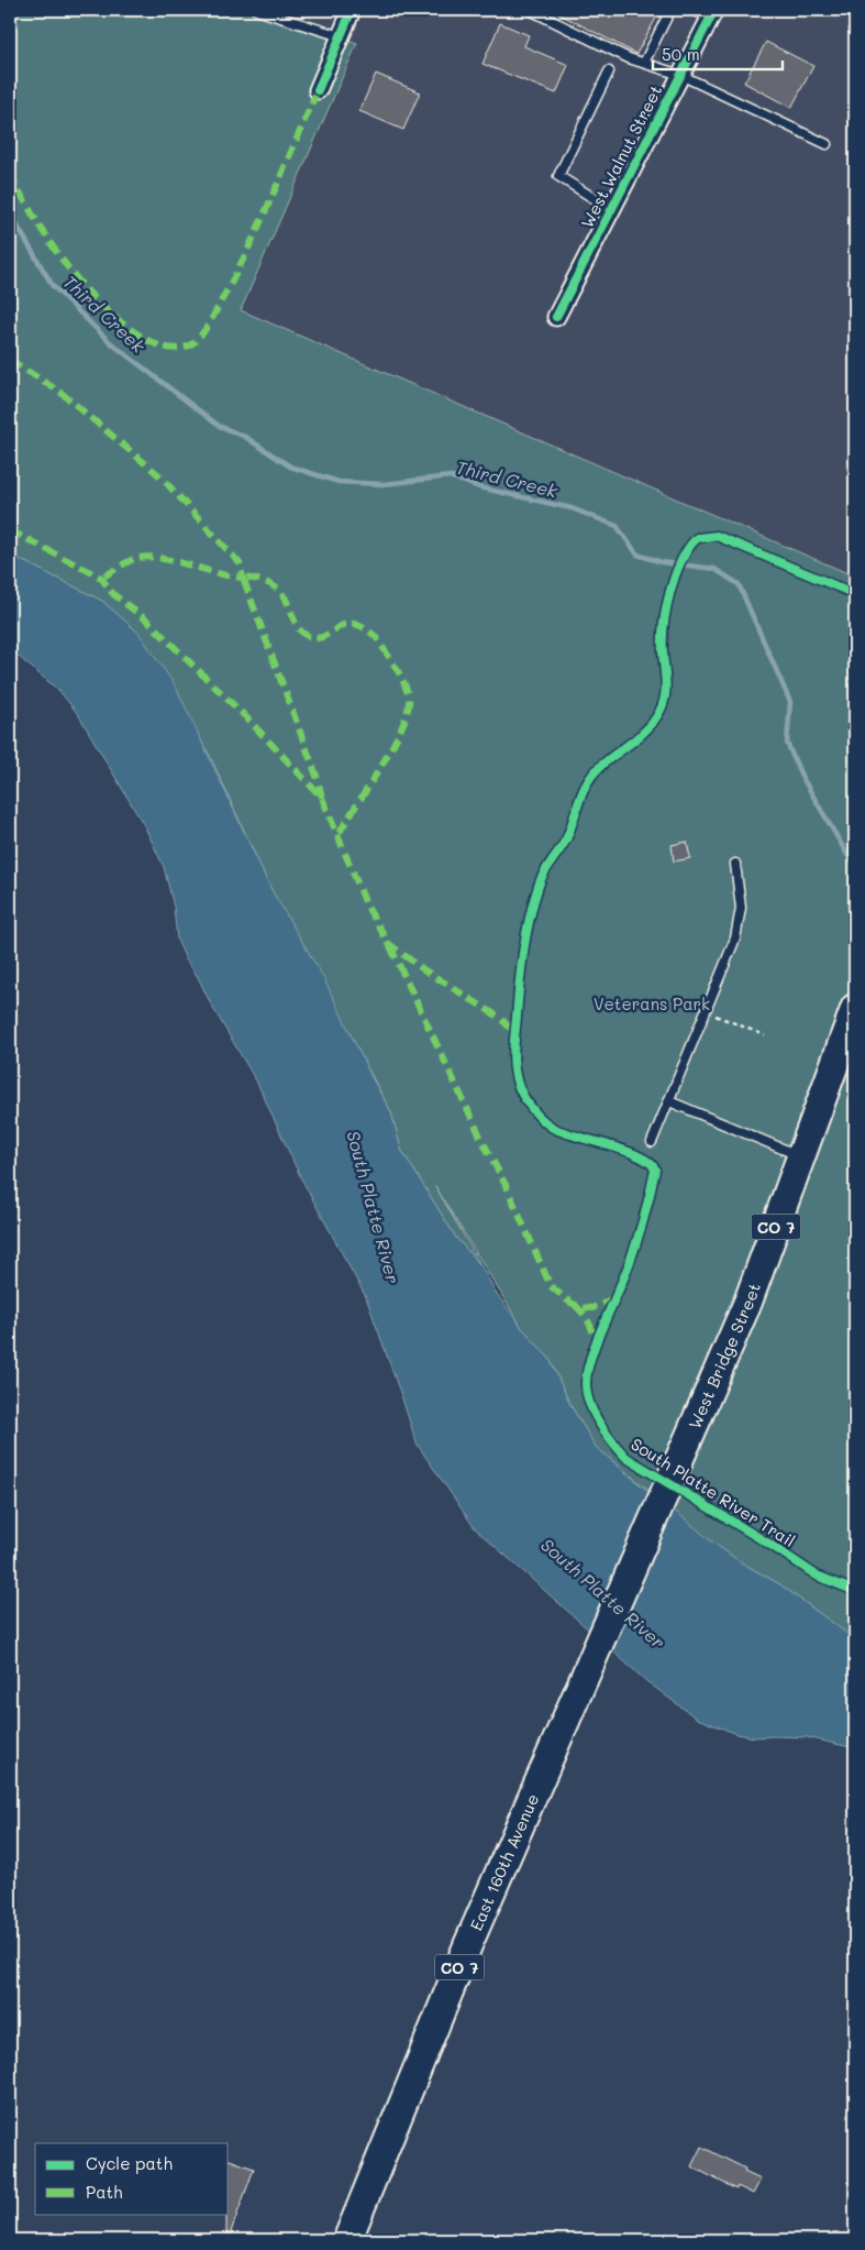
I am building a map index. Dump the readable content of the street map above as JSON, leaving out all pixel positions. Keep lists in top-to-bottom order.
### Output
{
  "streets": {
    "main road": ["CO 7", "West Bridge Street", "East 160th Avenue"],
    "street": ["West Walnut Street"],
    "cycle path": ["South Platte River Trail"]
  },
  "crossings": [
    ["West Bridge Street", "East 160th Avenue"]
  ],
  "water": ["Third Creek", "South Platte River"],
  "parks": ["Veterans Park"],
  "legend": ["Cycle path", "Path"],
  "scale_bar": "50 m"
}
